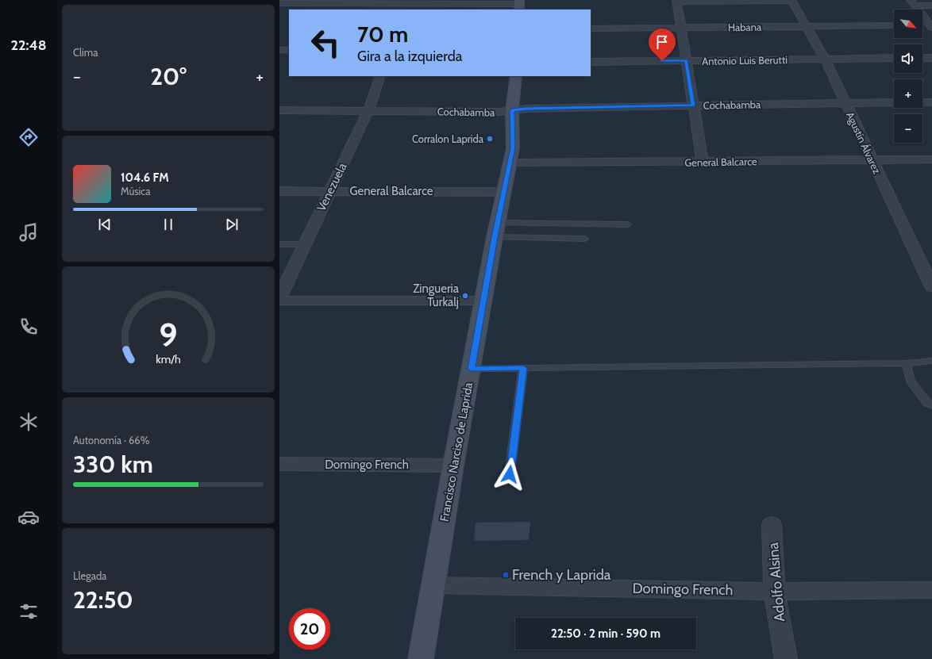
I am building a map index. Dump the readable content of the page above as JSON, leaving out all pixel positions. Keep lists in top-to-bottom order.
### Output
{
  "streets": {
    "main road": ["Francisco Narciso de Laprida"],
    "street": [
      "Habana",
      "Antonio Luis Berutti",
      "Cochabamba",
      "Agustín Álvarez",
      "General Balcarce",
      "Venezuela",
      "Domingo French",
      "Adolfo Alsina"
    ]
  },
  "crossings": [
    ["Habana", "Agustín Álvarez"],
    ["Antonio Luis Berutti", "Agustín Álvarez"],
    ["Cochabamba", "Agustín Álvarez"],
    ["Cochabamba", "Venezuela"],
    ["Cochabamba", "Francisco Narciso de Laprida"],
    ["Agustín Álvarez", "General Balcarce"],
    ["General Balcarce", "Venezuela"],
    ["General Balcarce", "Francisco Narciso de Laprida"],
    ["Francisco Narciso de Laprida", "Domingo French"],
    ["Domingo French", "Adolfo Alsina"]
  ],
  "places": {
    "other": ["Corralon Laprida", "Zingueria Turkalj"],
    "transit": ["French y Laprida"]
  },
  "north": "bottom right",
  "page": {
    "tabs": "22:48",
    "tile": [
      "Clima",
      ["Autonomía · 66%", "330 km"],
      ["Llegada", "22:50"]
    ],
    "map_buttons": ["+", "−"],
    "turn": ["70 m", "Gira a la izquierda"],
    "heat": ["−", "20°", "+"],
    "song": ["104.6 FM", "Música"],
    "limit": "20",
    "trip": "22:50 · 2 min · 590 m",
    "gauge": ["9", "km/h"]
  }
}
